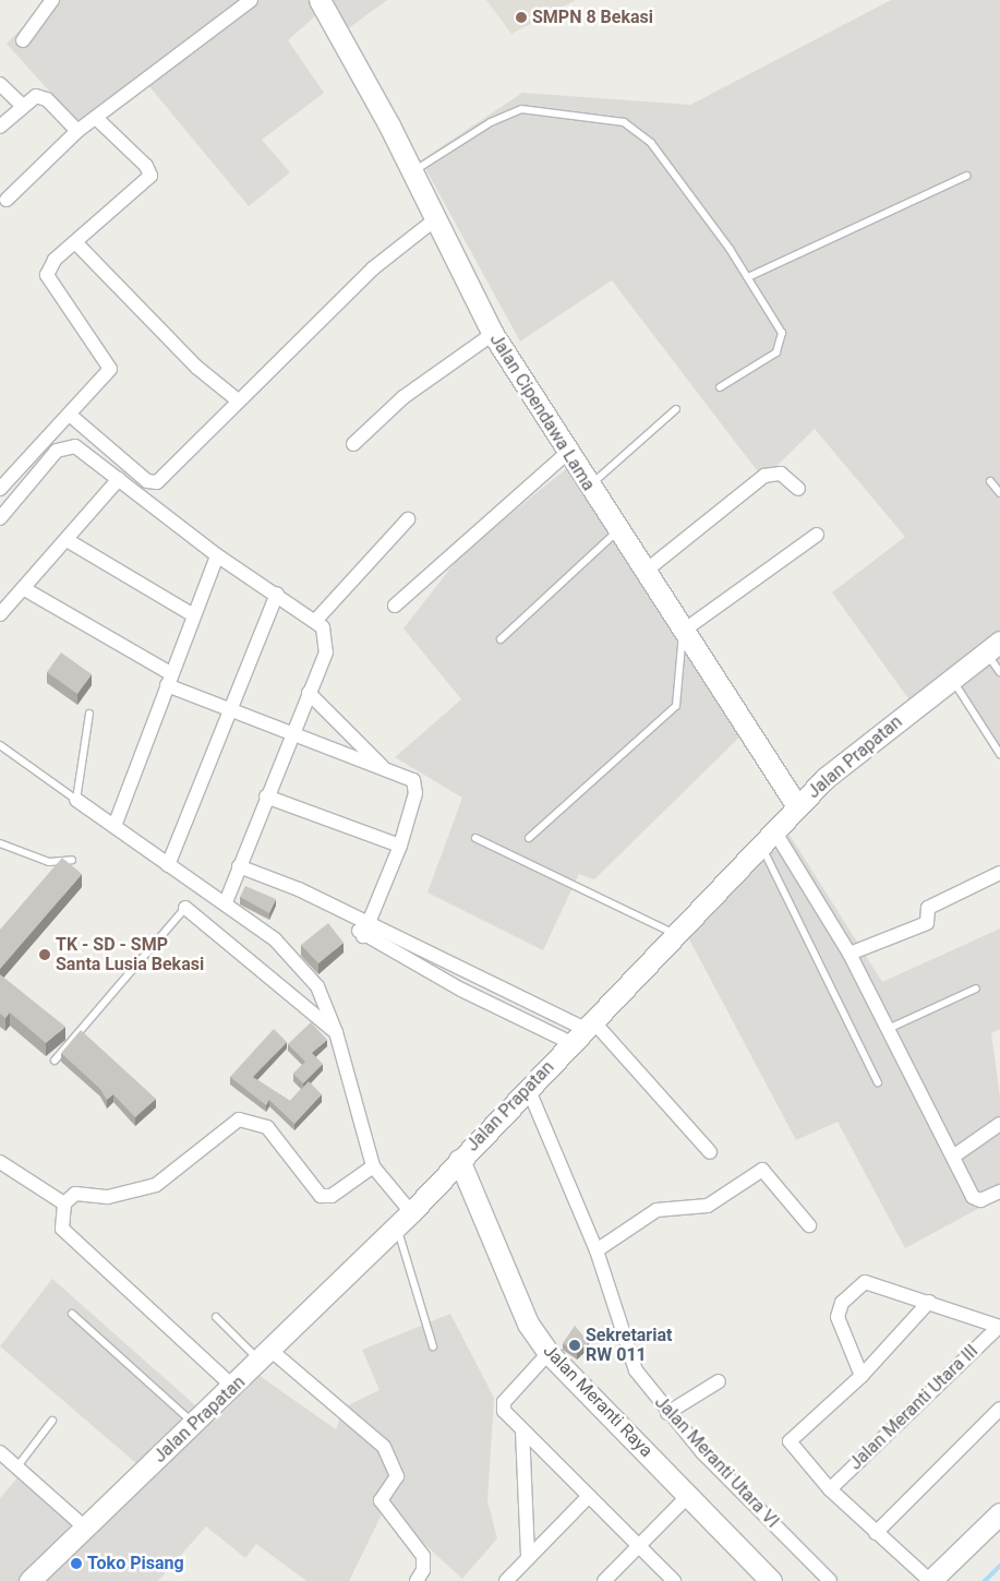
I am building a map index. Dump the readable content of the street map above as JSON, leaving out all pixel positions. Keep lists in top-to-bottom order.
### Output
{
  "streets": {
    "street": [
      "Jalan Cipendawa Lama",
      "Jalan Prapatan",
      "Jalan Meranti Raya",
      "Jalan Meranti Utara III",
      "Jalan Meranti Utara VI"
    ]
  },
  "crossings": [
    ["Jalan Cipendawa Lama", "Jalan Prapatan"],
    ["Jalan Prapatan", "Jalan Meranti Raya"],
    ["Jalan Prapatan", "Jalan Meranti Utara VI"]
  ],
  "places": [
    "SMPN 8 Bekasi",
    "TK - SD - SMP Santa Lusia Bekasi",
    "Sekretariat RW 011",
    "Toko Pisang"
  ]
}
